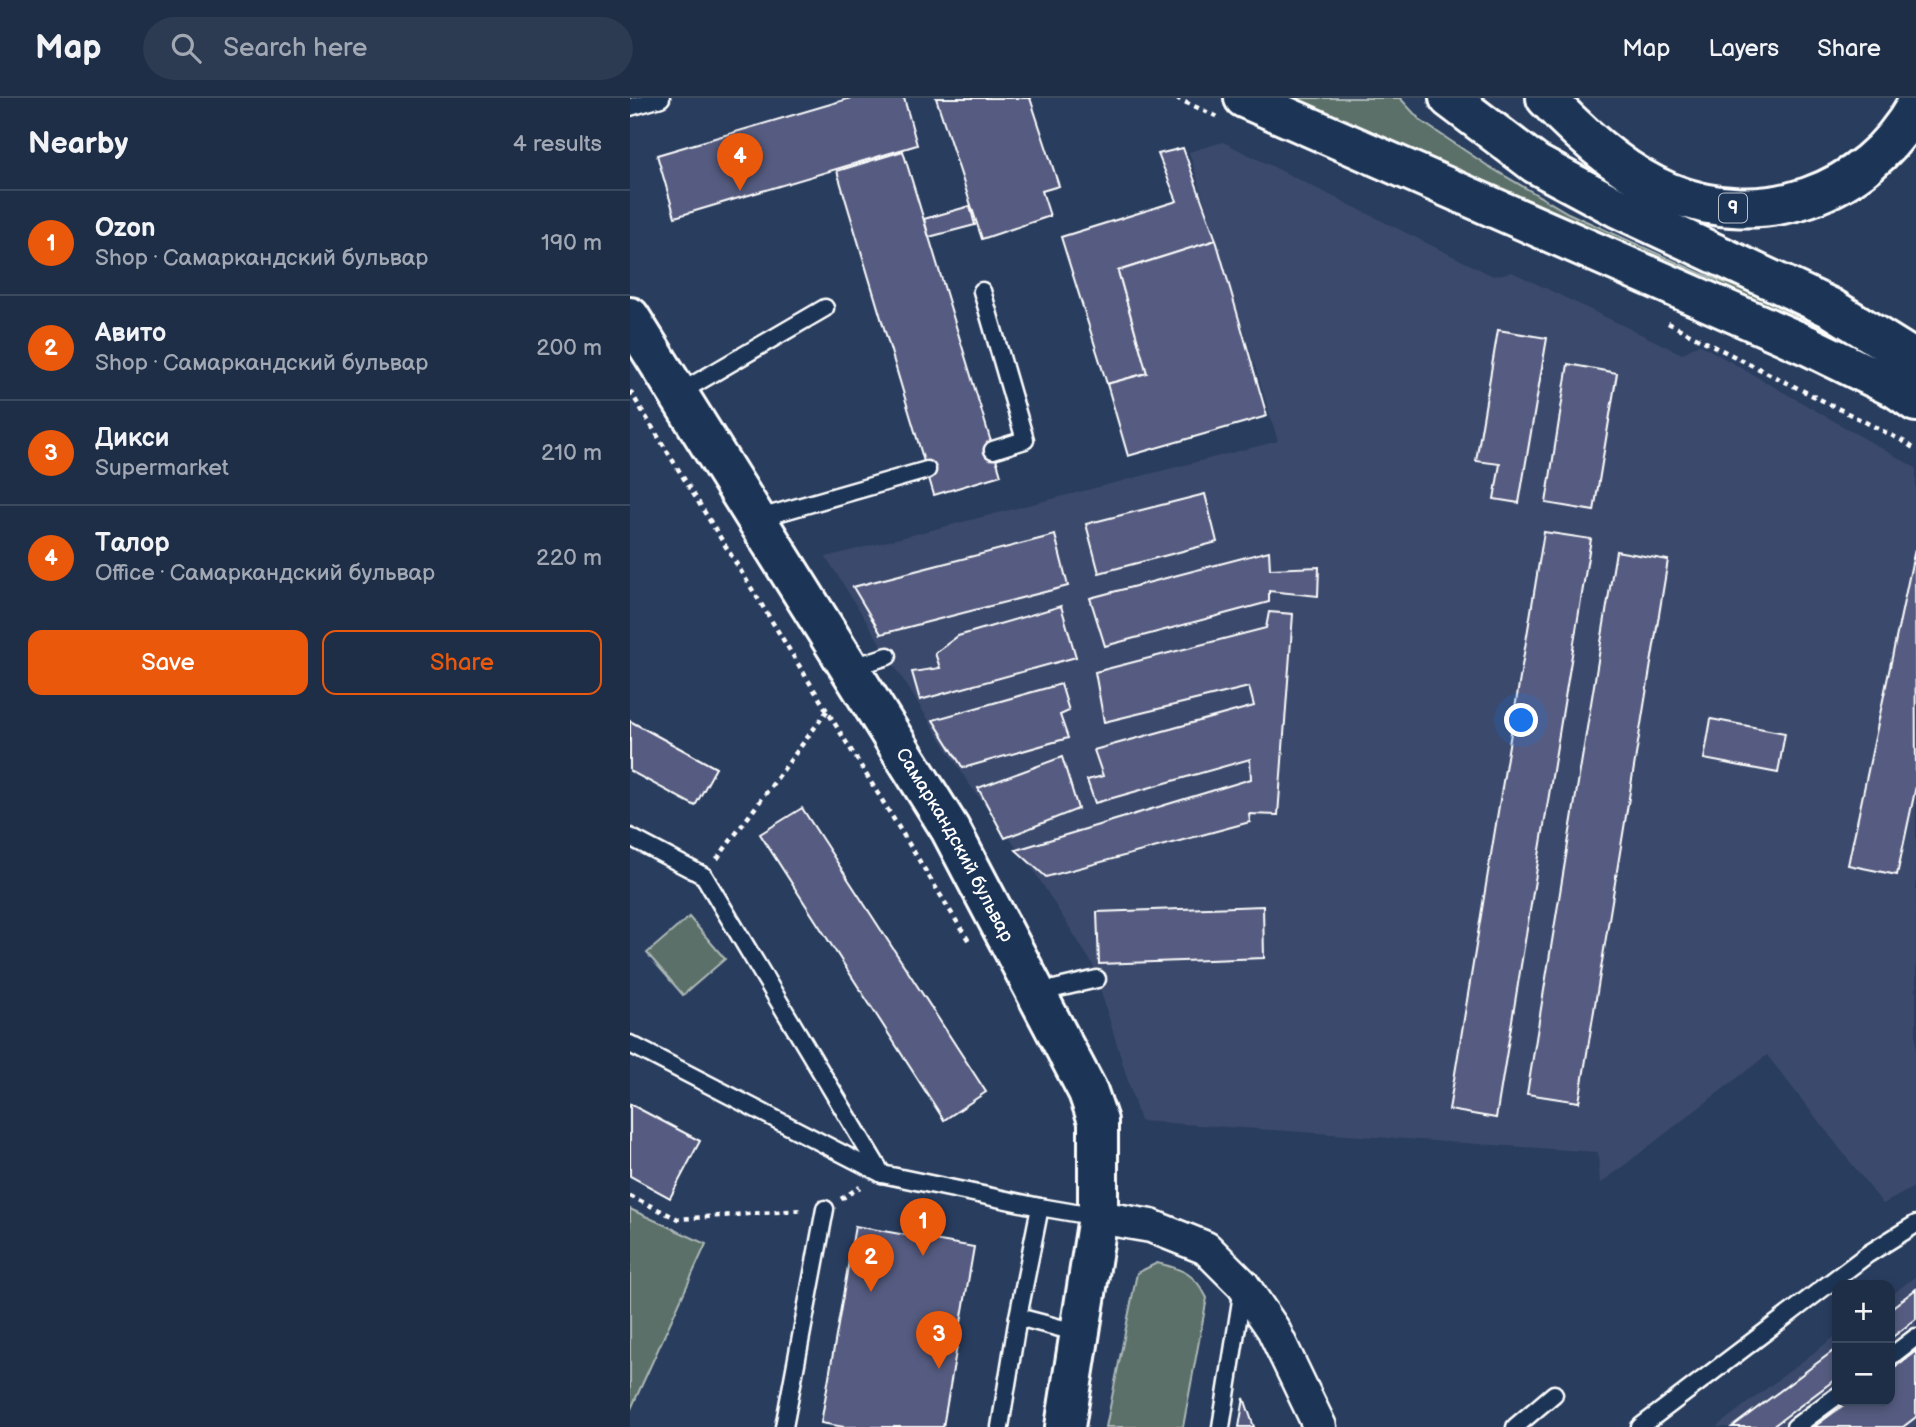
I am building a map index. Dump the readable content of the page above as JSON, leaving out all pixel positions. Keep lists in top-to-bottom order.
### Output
{
  "streets": {
    "main road": ["9", "Самаркандский бульвар"]
  },
  "page": {
    "header": "Map",
    "search": "Search here",
    "nav": ["Map", "Layers", "Share"],
    "heading": ["Nearby", "4 results"],
    "pins": [
      "4",
      "1",
      "2",
      "3"
    ],
    "list": [
      {
        "mark": "1",
        "name": "Ozon",
        "note": "Shop · Самаркандский бульвар",
        "value": "190 m"
      },
      {
        "mark": "2",
        "name": "Авито",
        "note": "Shop · Самаркандский бульвар",
        "value": "200 m"
      },
      {
        "mark": "3",
        "name": "Дикси",
        "note": "Supermarket",
        "value": "210 m"
      },
      {
        "mark": "4",
        "name": "Талор",
        "note": "Office · Самаркандский бульвар",
        "value": "220 m"
      }
    ],
    "buttons": ["Save", "Share"],
    "map_buttons": ["+", "−"]
  }
}
